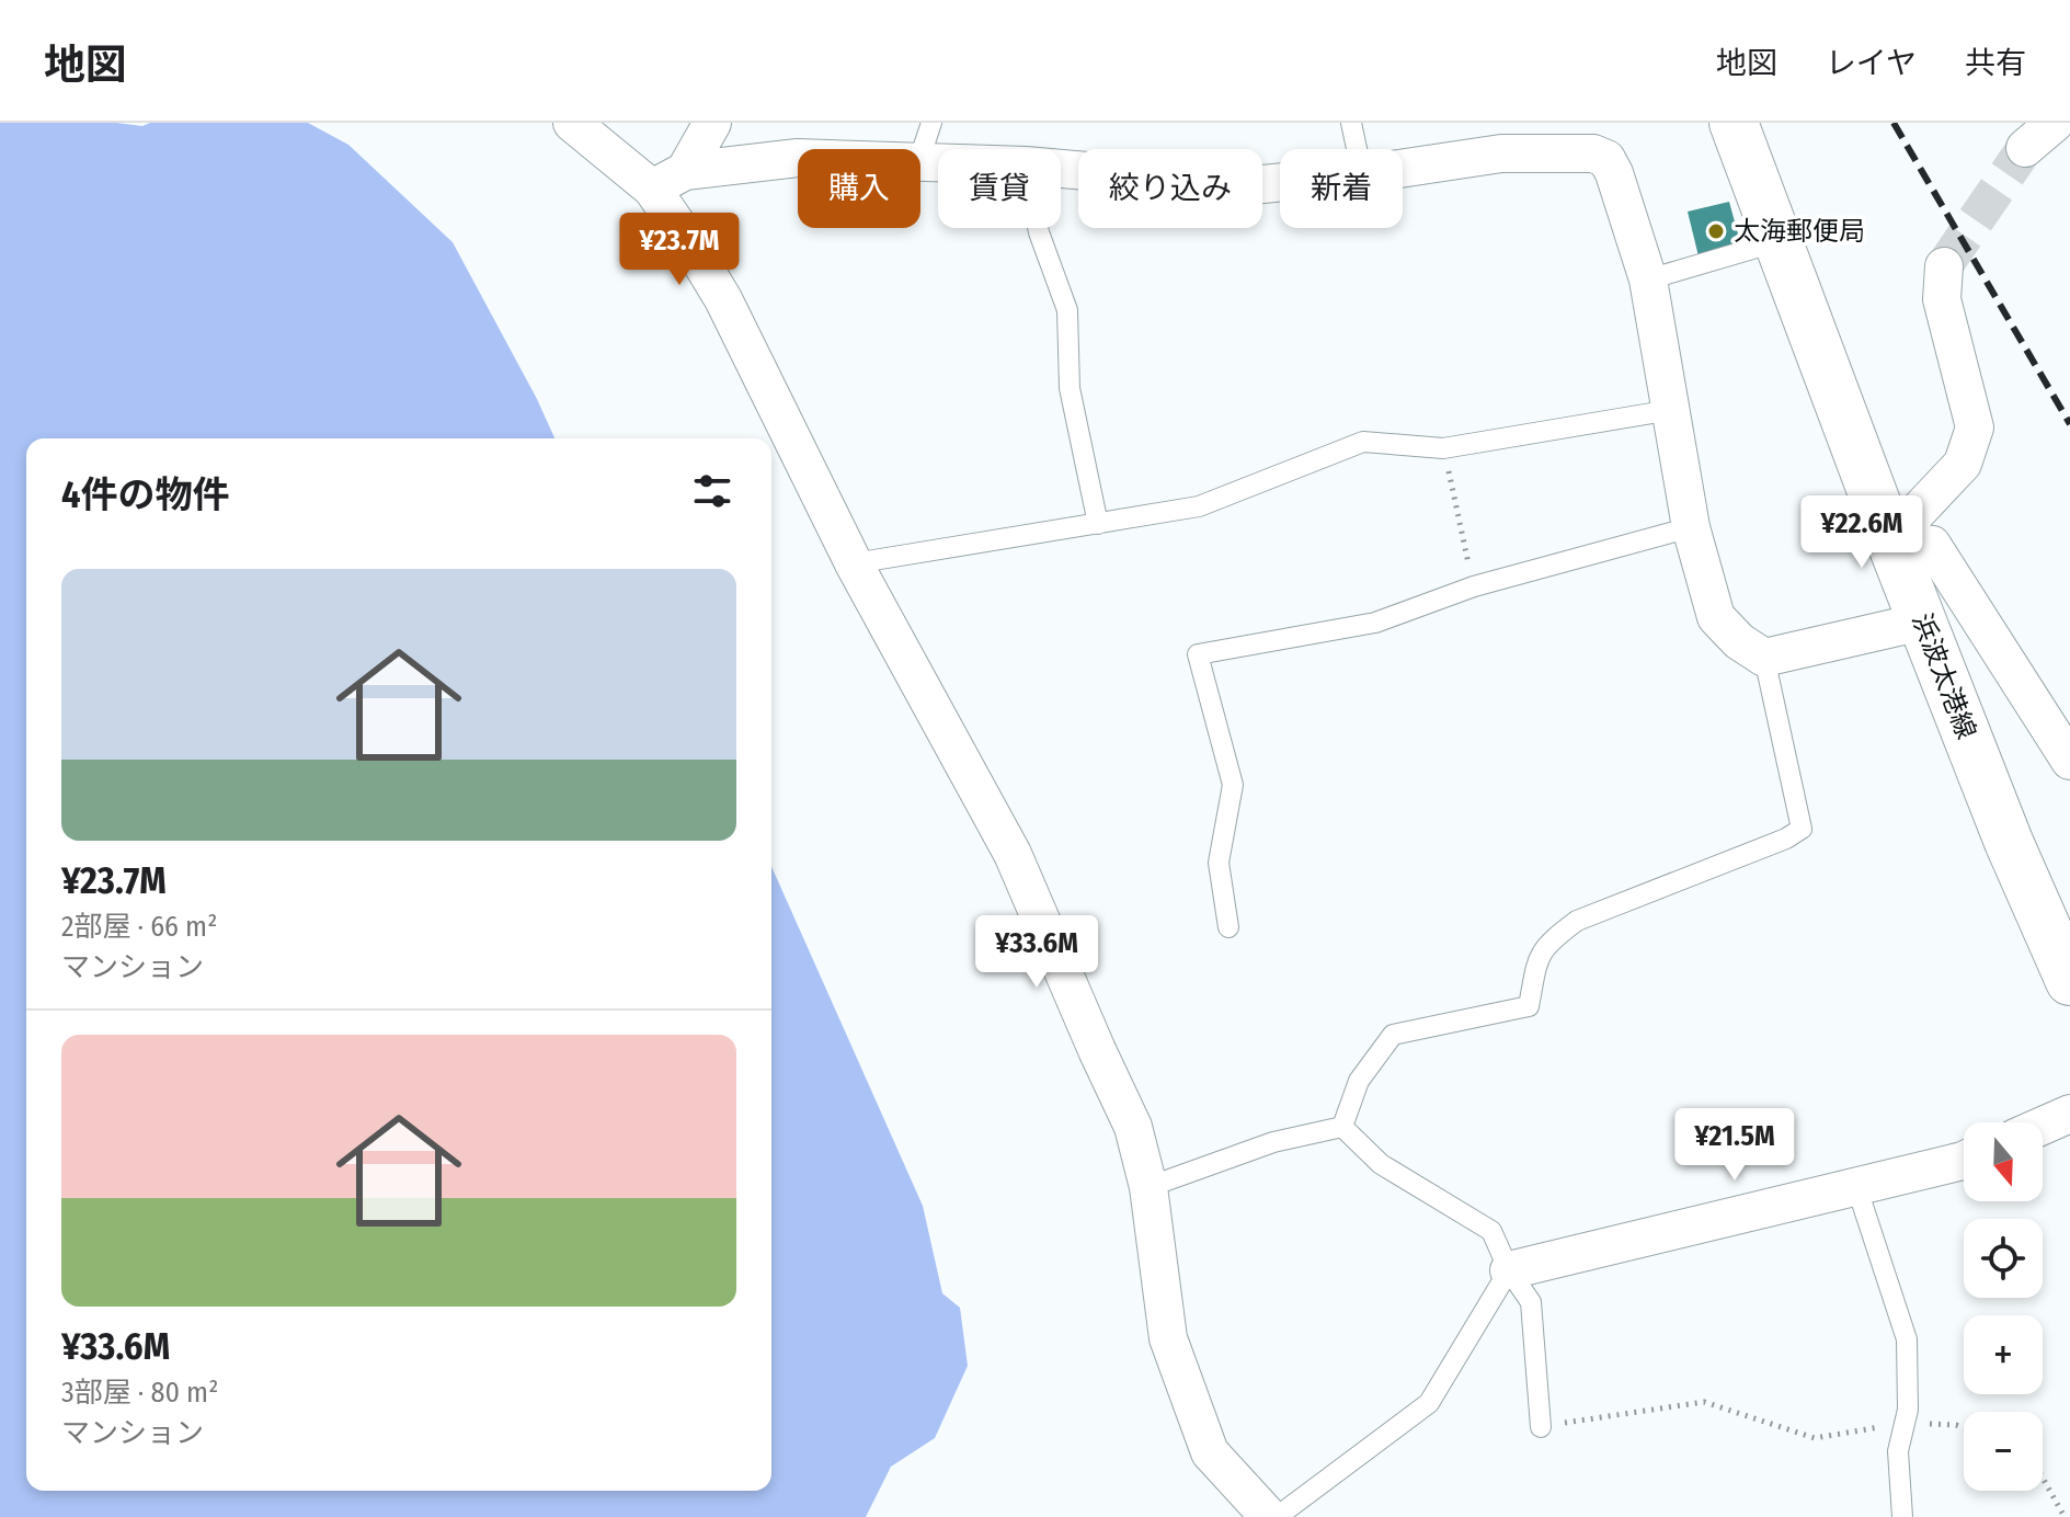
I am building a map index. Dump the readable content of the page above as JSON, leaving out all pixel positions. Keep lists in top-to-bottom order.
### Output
{
  "streets": {
    "main road": ["浜波太港線"]
  },
  "places": ["太海郵便局"],
  "north": "bottom",
  "page": {
    "header": "地図",
    "nav": ["地図", "レイヤ", "共有"],
    "chip": [
      "購入",
      "賃貸",
      "絞り込み",
      "新着"
    ],
    "price": [
      "¥23.7M",
      "¥22.6M",
      "¥33.6M",
      "¥21.5M"
    ],
    "heading": "4件の物件",
    "list": [
      {
        "name": "¥23.7M",
        "note": "2部屋 · 66 m² · マンション"
      },
      {
        "name": "¥33.6M",
        "note": "3部屋 · 80 m² · マンション"
      }
    ],
    "map_buttons": ["+", "−"]
  }
}
